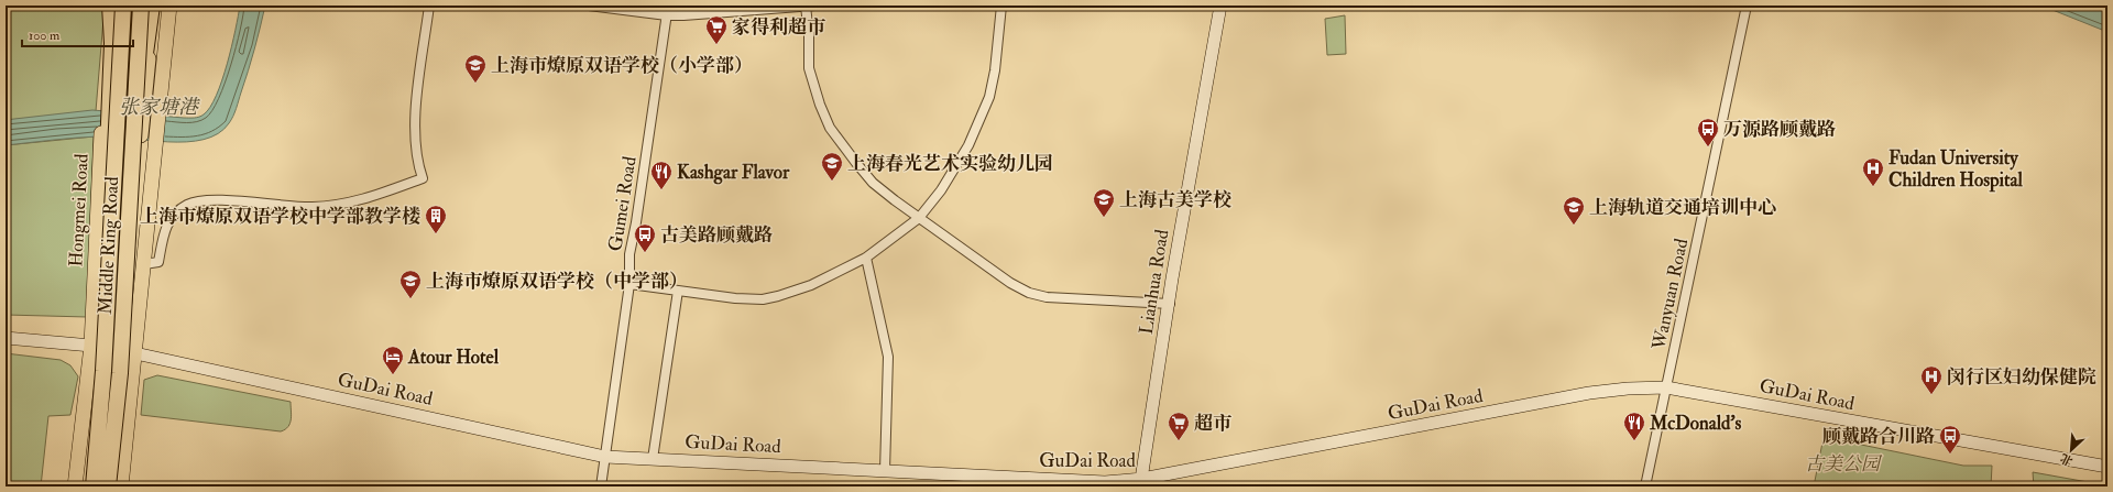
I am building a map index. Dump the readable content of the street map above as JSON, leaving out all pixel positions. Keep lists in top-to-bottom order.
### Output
{
  "streets": {
    "highway": ["Middle Ring Road"],
    "main road": ["Hongmei Road", "Lianhua Road", "GuDai Road"],
    "street": ["Gumei Road", "Wanyuan Road"]
  },
  "crossings": [
    ["Gumei Road", "GuDai Road"],
    ["Hongmei Road", "Middle Ring Road"],
    ["Hongmei Road", "GuDai Road"],
    ["Lianhua Road", "GuDai Road"],
    ["Wanyuan Road", "GuDai Road"]
  ],
  "water": ["张家塘港"],
  "parks": ["古美公园"],
  "places": {
    "supermarket": ["家得利超市", "超市"],
    "school or university": [
      "上海市燎原双语学校（小学部）",
      "上海春光艺术实验幼儿园",
      "上海古美学校",
      "上海轨道交通培训中心",
      "上海市燎原双语学校（中学部）"
    ],
    "bus stop": ["万源路顾戴路", "古美路顾戴路", "顾戴路合川路"],
    "hospital": ["Fudan University Children Hospital", "闵行区妇幼保健院"],
    "restaurant": ["Kashgar Flavor", "McDonald's"],
    "building": ["上海市燎原双语学校中学部教学楼"],
    "hotel": ["Atour Hotel"]
  },
  "scale_bar": "100 m",
  "north": "bottom left"
}
